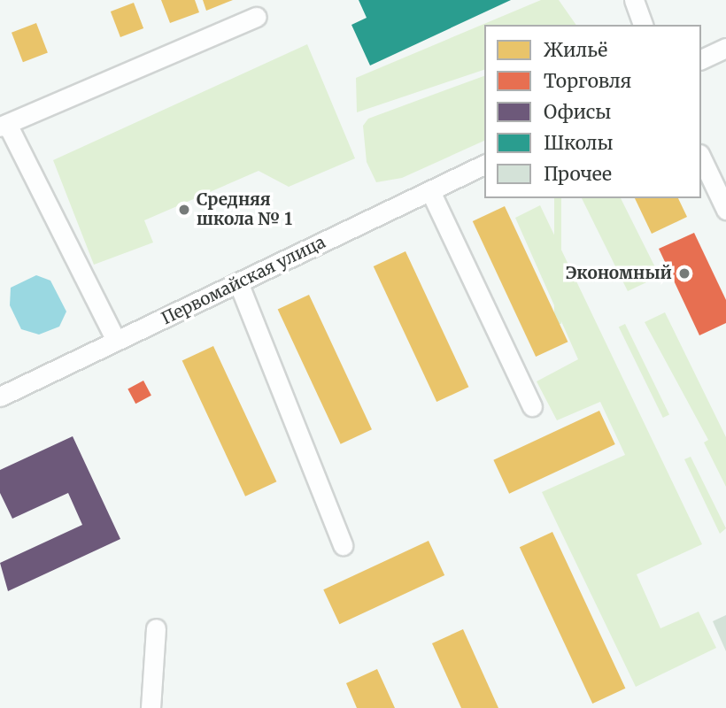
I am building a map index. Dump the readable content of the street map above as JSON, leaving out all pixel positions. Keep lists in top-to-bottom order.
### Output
{
  "streets": {
    "street": ["Первомайская улица"]
  },
  "places": ["Средняя школа № 1", "Экономный"],
  "legend": [
    "Жильё",
    "Торговля",
    "Офисы",
    "Школы",
    "Прочее"
  ]
}
